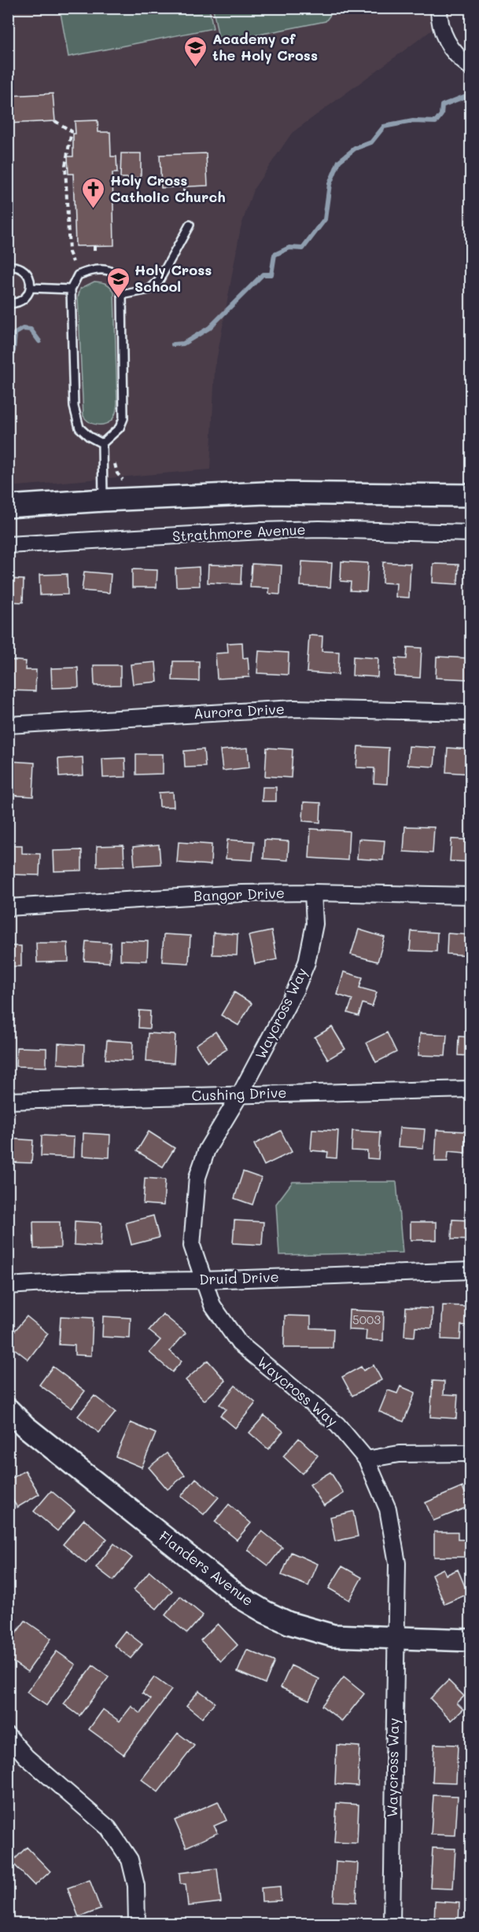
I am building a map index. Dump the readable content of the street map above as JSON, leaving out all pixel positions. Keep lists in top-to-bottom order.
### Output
{
  "streets": {
    "street": [
      "Strathmore Avenue",
      "Aurora Drive",
      "Bangor Drive",
      "Waycross Way",
      "Cushing Drive",
      "Druid Drive",
      "Flanders Avenue"
    ]
  },
  "crossings": [
    ["Bangor Drive", "Waycross Way"],
    ["Waycross Way", "Cushing Drive"],
    ["Waycross Way", "Druid Drive"],
    ["Waycross Way", "Flanders Avenue"]
  ],
  "places": {
    "school or university": ["Academy of the Holy Cross", "Holy Cross School"],
    "church": ["Holy Cross Catholic Church"]
  },
  "house_numbers": ["5003"]
}
